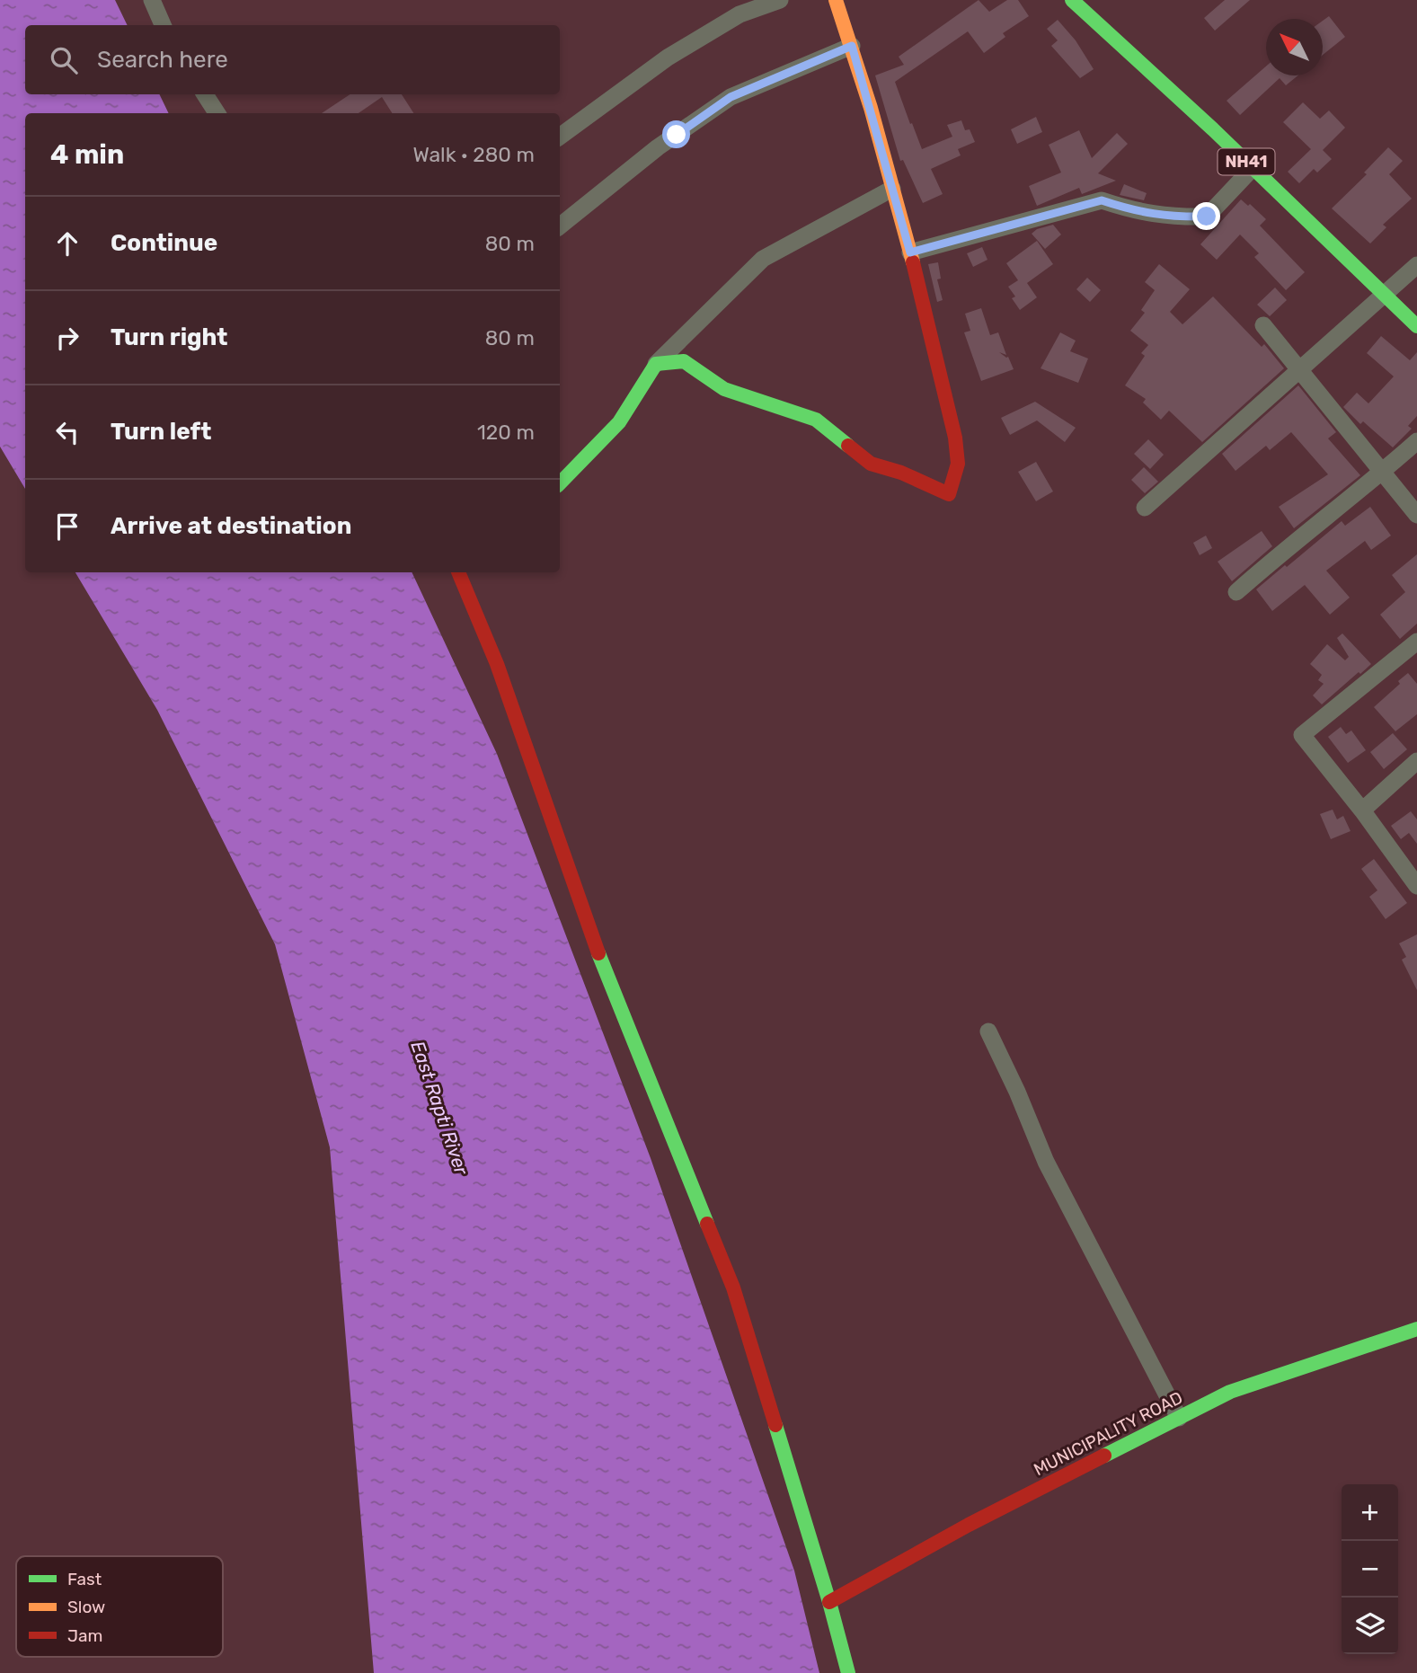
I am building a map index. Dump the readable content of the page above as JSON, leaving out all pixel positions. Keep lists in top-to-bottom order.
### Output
{
  "streets": {
    "street": ["NH41", "MUNICIPALITY ROAD"]
  },
  "water": ["East Rapti River"],
  "legend": ["Fast", "Slow", "Jam"],
  "north": "top left",
  "page": {
    "search": "Search here",
    "heading": ["4 min", "Walk · 280 m"],
    "list": [
      ["Continue", "80 m"],
      ["Turn right", "80 m"],
      ["Turn left", "120 m"],
      "Arrive at destination"
    ],
    "map_buttons": ["+", "−"]
  }
}
